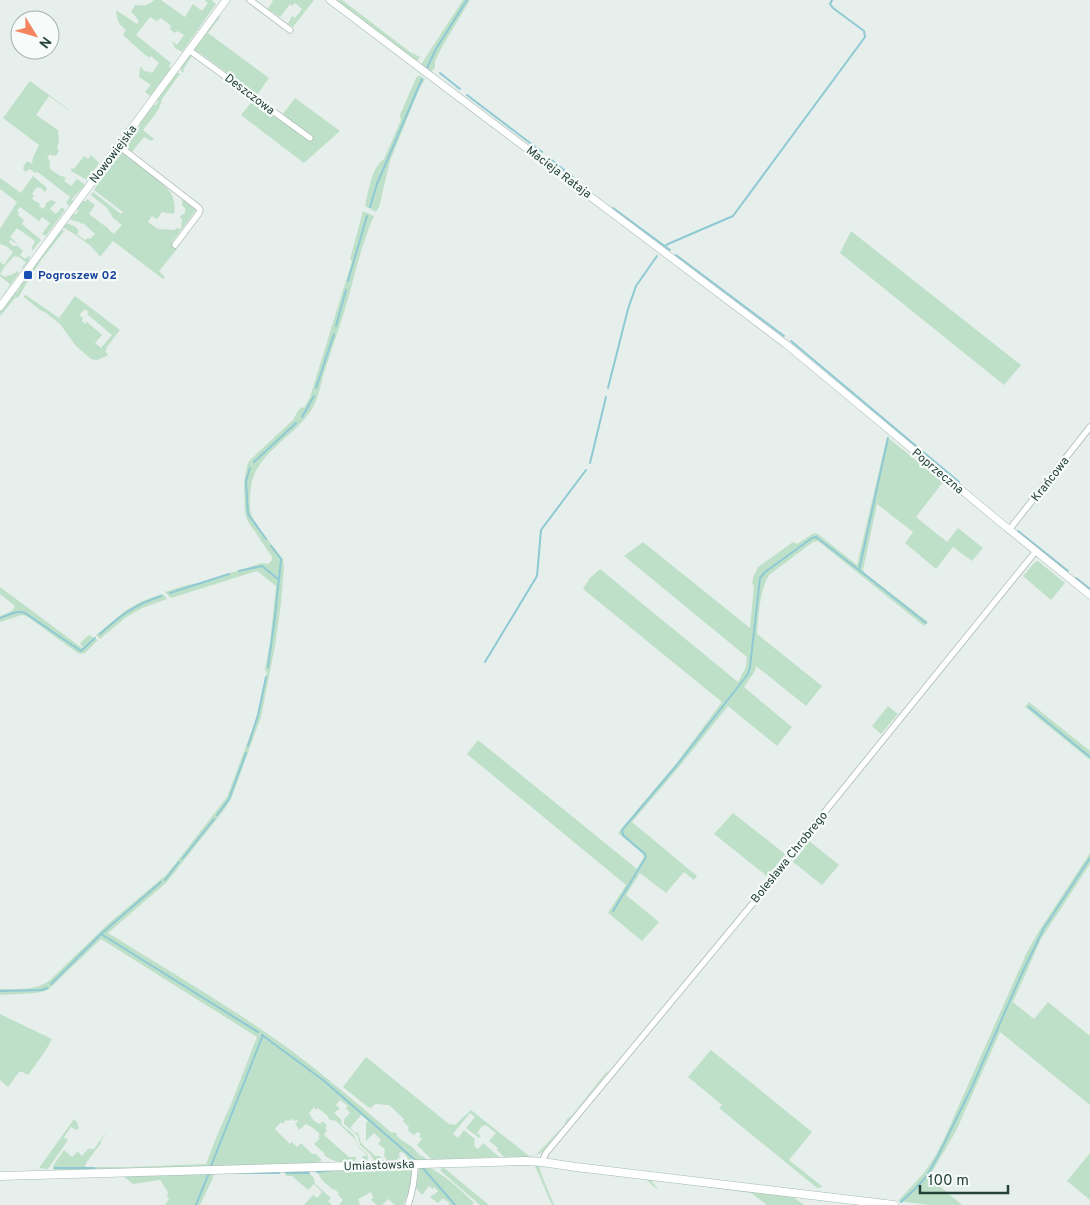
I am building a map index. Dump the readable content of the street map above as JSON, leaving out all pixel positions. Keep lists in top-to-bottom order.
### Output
{
  "streets": {
    "main road": ["Umiastowska"],
    "street": [
      "Deszczowa",
      "Nowowiejska",
      "Macieja Rataja",
      "Poprzeczna",
      "Krańcowa",
      "Bolesława Chrobrego"
    ]
  },
  "crossings": [
    ["Deszczowa", "Nowowiejska"],
    ["Macieja Rataja", "Poprzeczna"],
    ["Poprzeczna", "Krańcowa"],
    ["Poprzeczna", "Bolesława Chrobrego"],
    ["Bolesława Chrobrego", "Umiastowska"]
  ],
  "places": {
    "transit": ["Pogroszew 02"]
  },
  "scale_bar": "100 m",
  "north": "bottom right"
}
